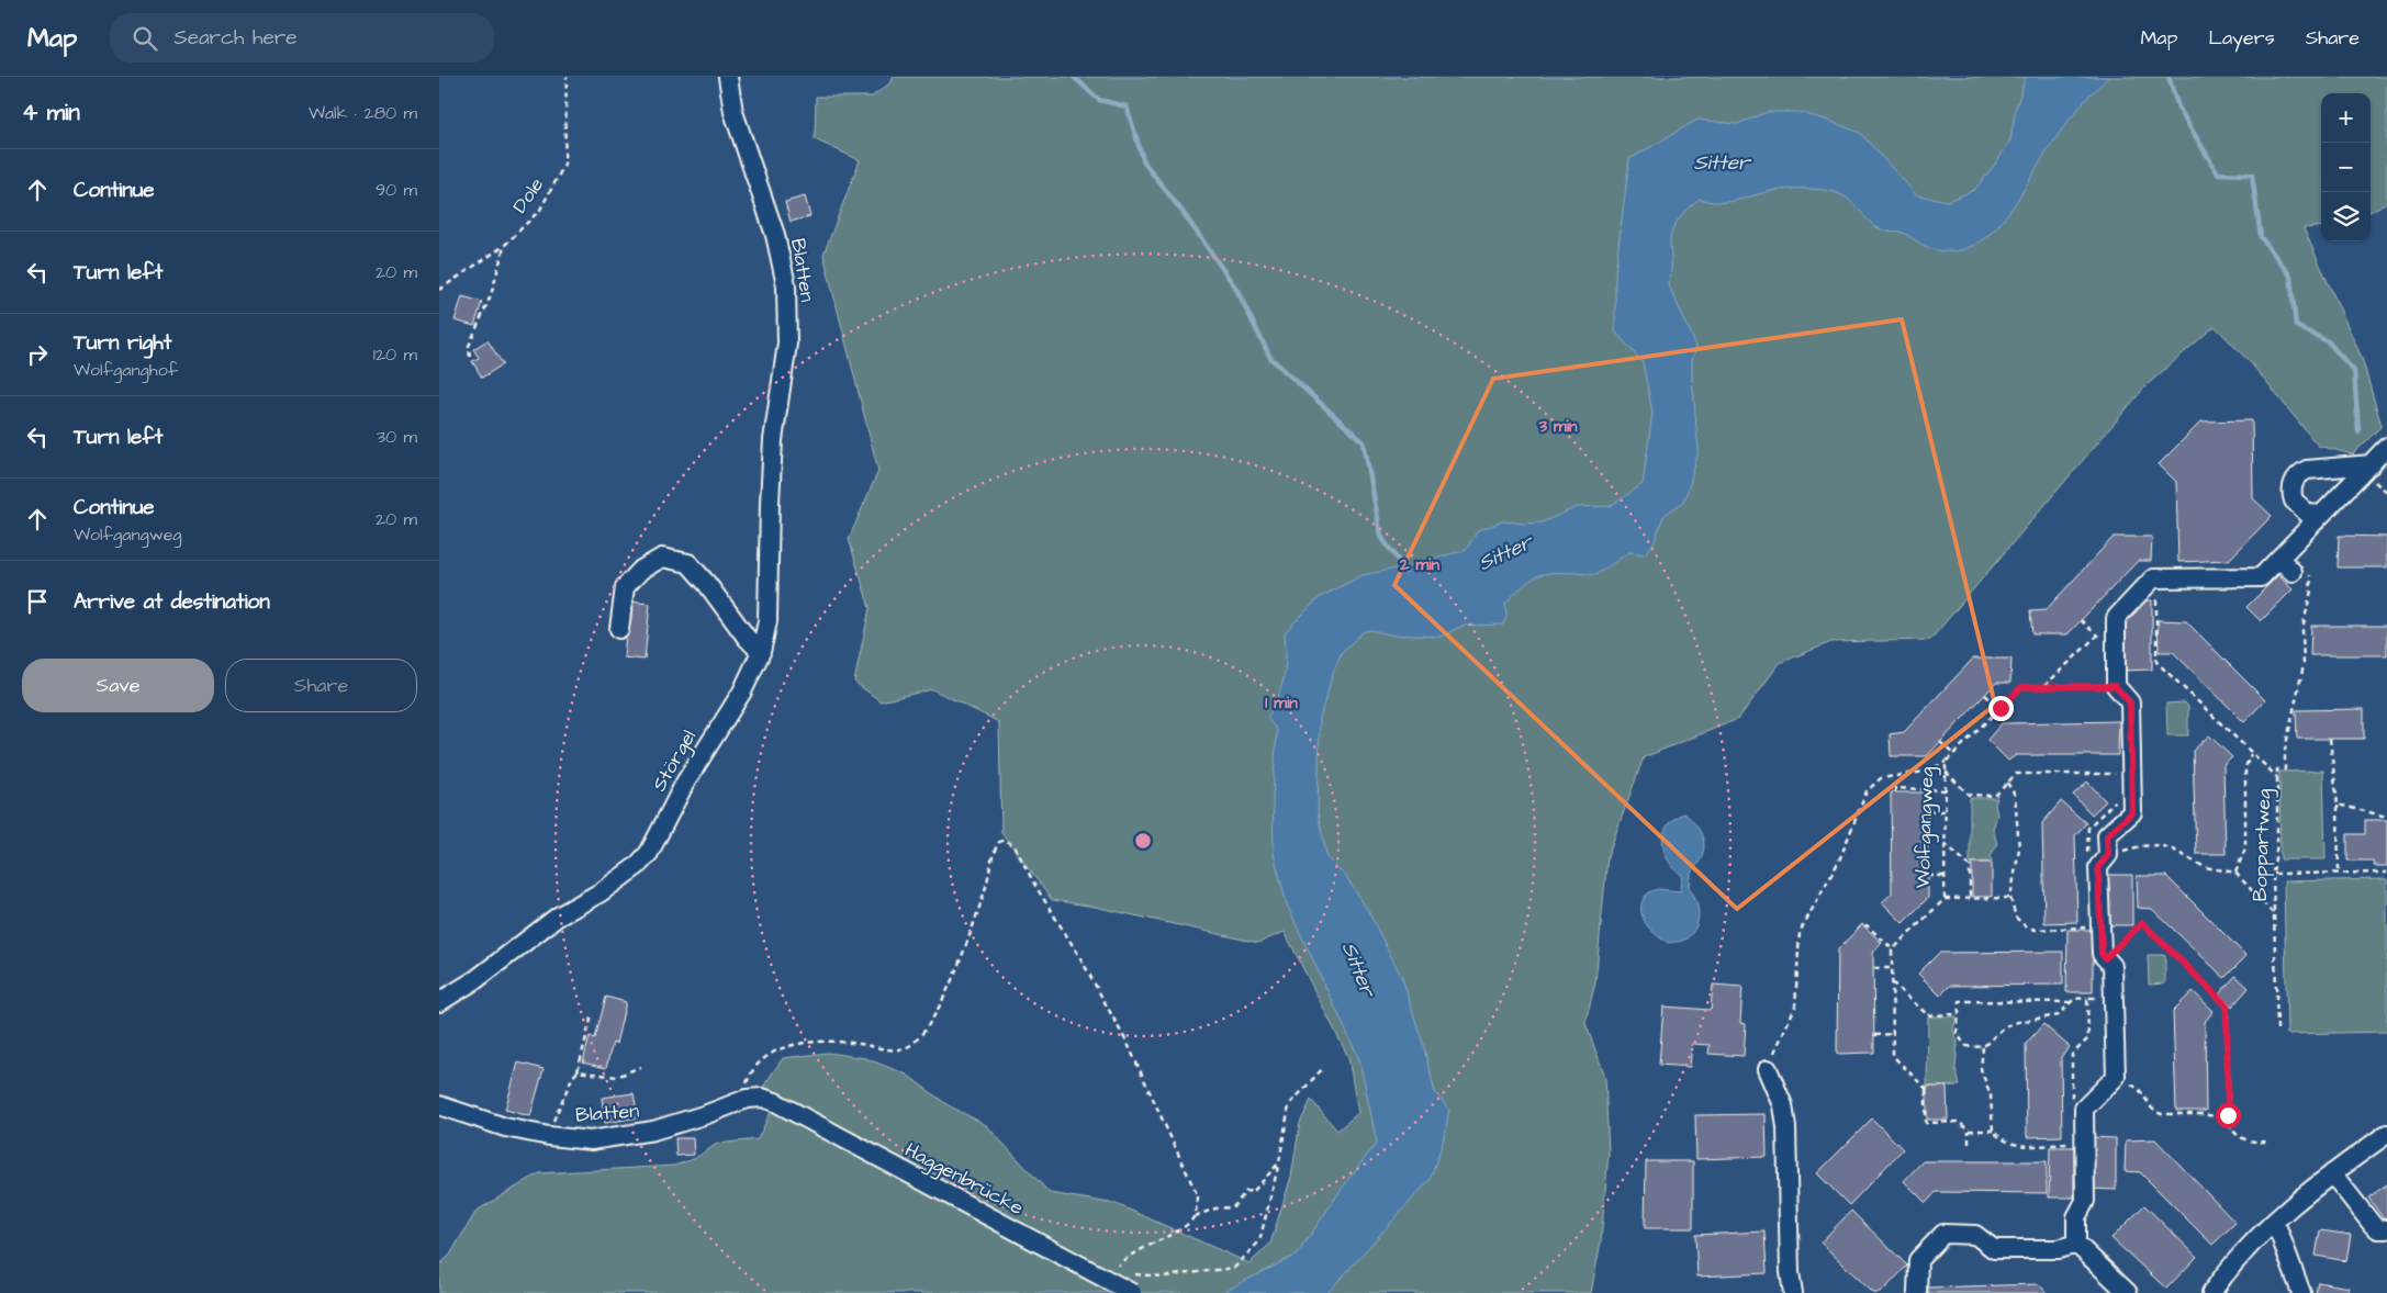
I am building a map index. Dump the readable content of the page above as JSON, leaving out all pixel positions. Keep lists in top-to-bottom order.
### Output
{
  "streets": {
    "street": ["Blatten", "Störgel", "Haggenbrücke"],
    "path": ["Dole", "Wolfgangweg", "Boppartweg"]
  },
  "crossings": [
    ["Blatten", "Störgel"],
    ["Blatten", "Haggenbrücke"]
  ],
  "water": ["Sitter"],
  "page": {
    "header": "Map",
    "search": "Search here",
    "nav": ["Map", "Layers", "Share"],
    "heading": ["4 min", "Walk · 280 m"],
    "map_buttons": ["+", "−"],
    "list": [
      ["Continue", "90 m"],
      ["Turn left", "20 m"],
      ["Turn right", "Wolfganghof", "120 m"],
      ["Turn left", "30 m"],
      ["Continue", "Wolfgangweg", "20 m"],
      "Arrive at destination"
    ],
    "buttons": ["Save", "Share"]
  },
  "rings": ["3 min", "2 min", "1 min"]
}
